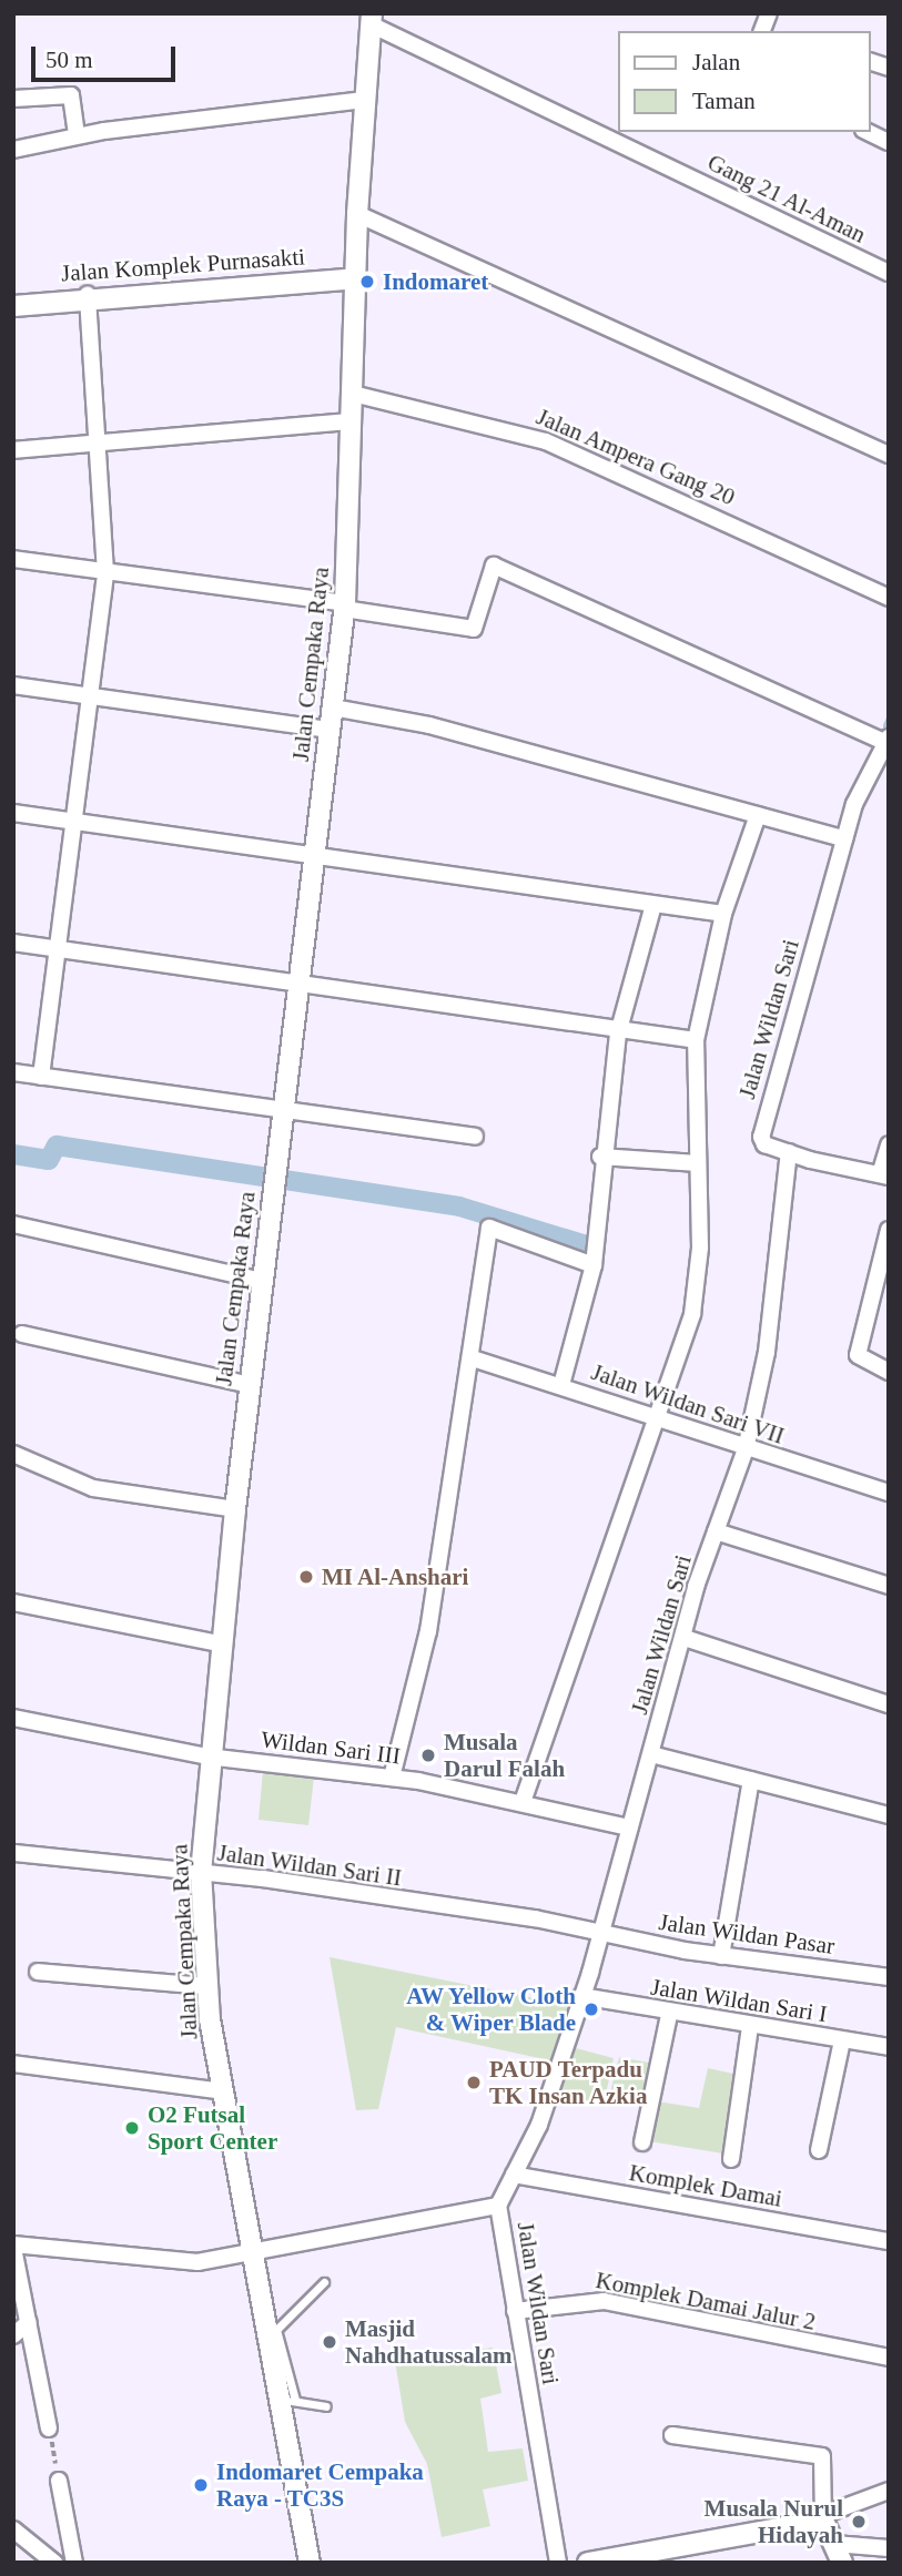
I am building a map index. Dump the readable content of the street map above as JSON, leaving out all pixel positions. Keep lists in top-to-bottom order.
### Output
{
  "streets": {
    "street": [
      "Gang 21 Al-Aman",
      "Jalan Komplek Purnasakti",
      "Jalan Ampera Gang 20",
      "Jalan Cempaka Raya",
      "Jalan Wildan Sari",
      "Jalan Wildan Sari VII",
      "Wildan Sari III",
      "Jalan Wildan Sari II",
      "Jalan Wildan Pasar",
      "Jalan Wildan Sari I",
      "Komplek Damai",
      "Komplek Damai Jalur 2"
    ]
  },
  "crossings": [
    ["Gang 21 Al-Aman", "Jalan Cempaka Raya"],
    ["Jalan Komplek Purnasakti", "Jalan Cempaka Raya"],
    ["Jalan Ampera Gang 20", "Jalan Cempaka Raya"],
    ["Jalan Cempaka Raya", "Wildan Sari III"],
    ["Jalan Cempaka Raya", "Jalan Wildan Sari II"],
    ["Jalan Wildan Sari", "Jalan Wildan Sari VII"],
    ["Jalan Wildan Sari", "Wildan Sari III"],
    ["Jalan Wildan Sari", "Jalan Wildan Sari II"],
    ["Jalan Wildan Sari", "Jalan Wildan Pasar"],
    ["Jalan Wildan Sari", "Jalan Wildan Sari I"],
    ["Jalan Wildan Sari", "Komplek Damai"],
    ["Jalan Wildan Sari", "Komplek Damai Jalur 2"],
    ["Jalan Wildan Sari II", "Jalan Wildan Pasar"]
  ],
  "places": [
    "Indomaret",
    "MI Al-Anshari",
    "Musala Darul Falah",
    "AW Yellow Cloth & Wiper Blade",
    "PAUD Terpadu TK Insan Azkia",
    "O2 Futsal Sport Center",
    "Masjid Nahdhatussalam",
    "Indomaret Cempaka Raya - TC3S",
    "Musala Nurul Hidayah"
  ],
  "legend": ["Jalan", "Taman"],
  "scale_bar": "50 m"
}
